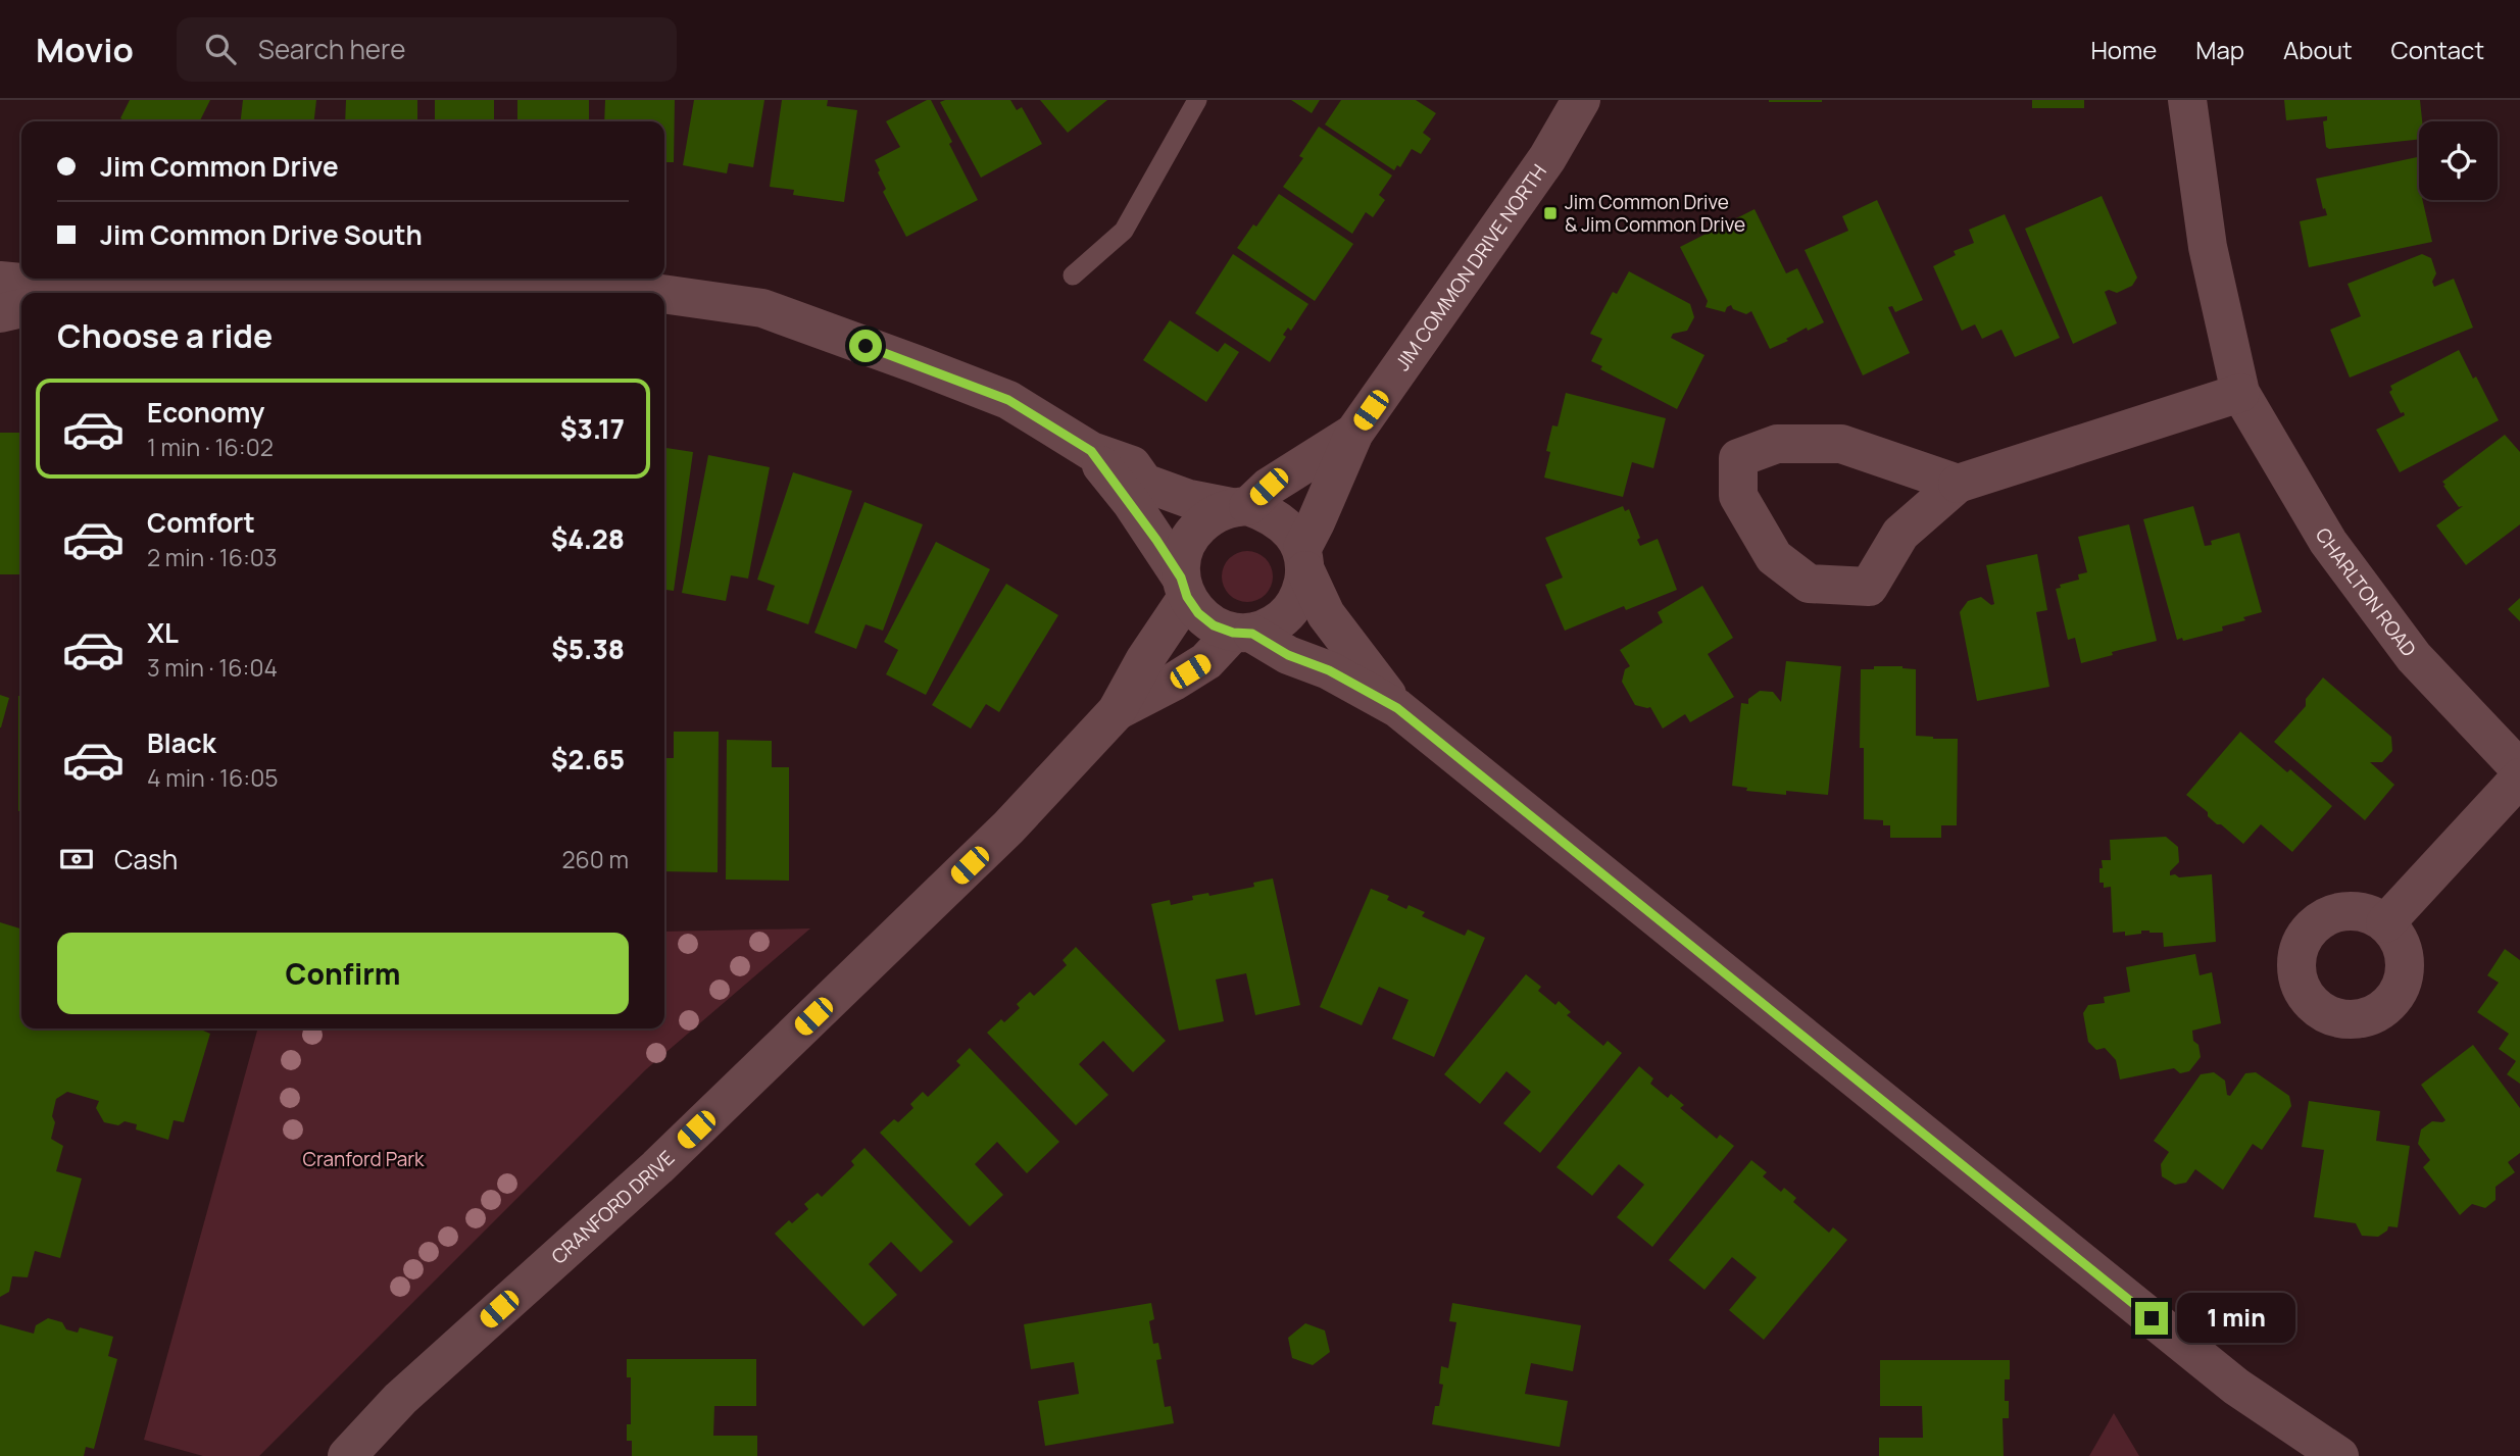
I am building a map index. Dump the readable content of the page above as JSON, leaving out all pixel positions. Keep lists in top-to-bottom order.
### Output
{
  "streets": {
    "street": ["JIM COMMON DRIVE NORTH", "CHARLTON ROAD", "CRANFORD DRIVE"]
  },
  "crossings": [
    ["JIM COMMON DRIVE NORTH", "CRANFORD DRIVE"]
  ],
  "parks": ["Cranford Park"],
  "places": {
    "transit": ["Jim Common Drive & Jim Common Drive"]
  },
  "page": {
    "header": "Movio",
    "search": "Search here",
    "nav": [
      "Home",
      "Map",
      "About",
      "Contact"
    ],
    "banner": ["Jim Common Drive", "Jim Common Drive South"],
    "heading": "Choose a ride",
    "list": [
      {
        "name": "Economy",
        "note": "1 min · 16:02",
        "value": "$3.17"
      },
      {
        "name": "Comfort",
        "note": "2 min · 16:03",
        "value": "$4.28"
      },
      {
        "name": "XL",
        "note": "3 min · 16:04",
        "value": "$5.38"
      },
      {
        "name": "Black",
        "note": "4 min · 16:05",
        "value": "$2.65"
      }
    ],
    "pay": ["Cash", "260 m"],
    "buttons": "Confirm",
    "bubble": "1 min"
  }
}
